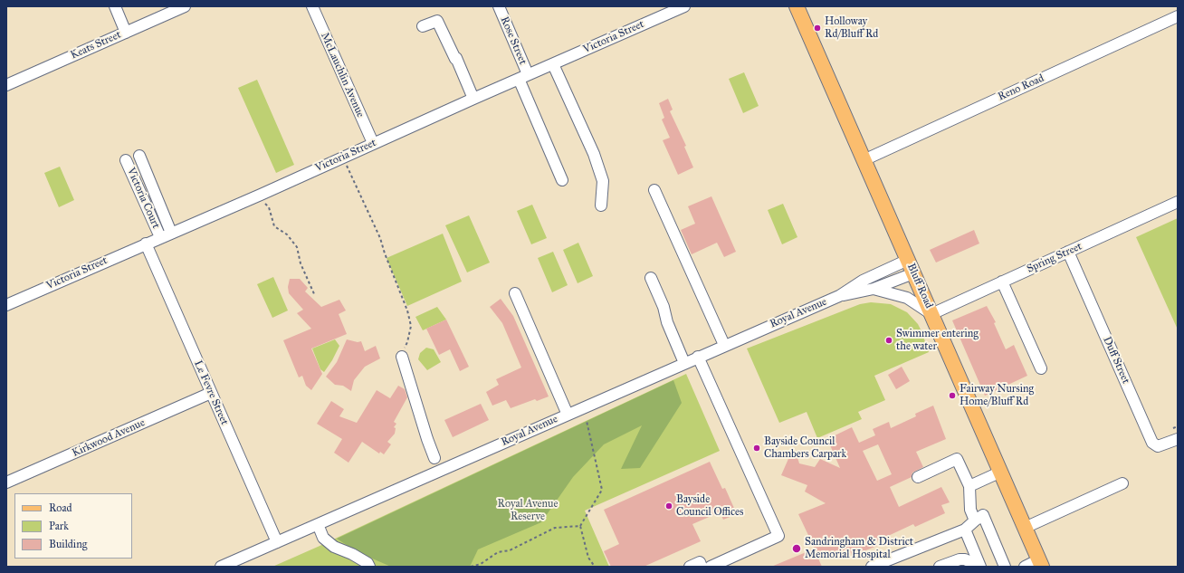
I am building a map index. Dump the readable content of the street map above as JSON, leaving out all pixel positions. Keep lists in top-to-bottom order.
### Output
{
  "streets": {
    "main road": ["Bluff Road"],
    "street": [
      "Victoria Street",
      "Rose Street",
      "Keats Street",
      "McLauchlin Avenue",
      "Reno Road",
      "Victoria Court",
      "Spring Street",
      "Royal Avenue",
      "Duff Street",
      "Le Fevre Street",
      "Kirkwood Avenue"
    ]
  },
  "crossings": [
    ["Victoria Street", "Rose Street"],
    ["Victoria Street", "McLauchlin Avenue"],
    ["Victoria Street", "Victoria Court"],
    ["Victoria Street", "Le Fevre Street"],
    ["Reno Road", "Bluff Road"],
    ["Spring Street", "Bluff Road"],
    ["Spring Street", "Duff Street"],
    ["Bluff Road", "Royal Avenue"],
    ["Royal Avenue", "Le Fevre Street"],
    ["Le Fevre Street", "Kirkwood Avenue"]
  ],
  "parks": ["Royal Avenue Reserve"],
  "places": [
    "Holloway Rd/Bluff Rd",
    "Swimmer entering the water",
    "Fairway Nursing Home/Bluff Rd",
    "Bayside Council Chambers Carpark",
    "Bayside Council Offices",
    "Sandringham & District Memorial Hospital"
  ],
  "legend": ["Road", "Park", "Building"]
}
